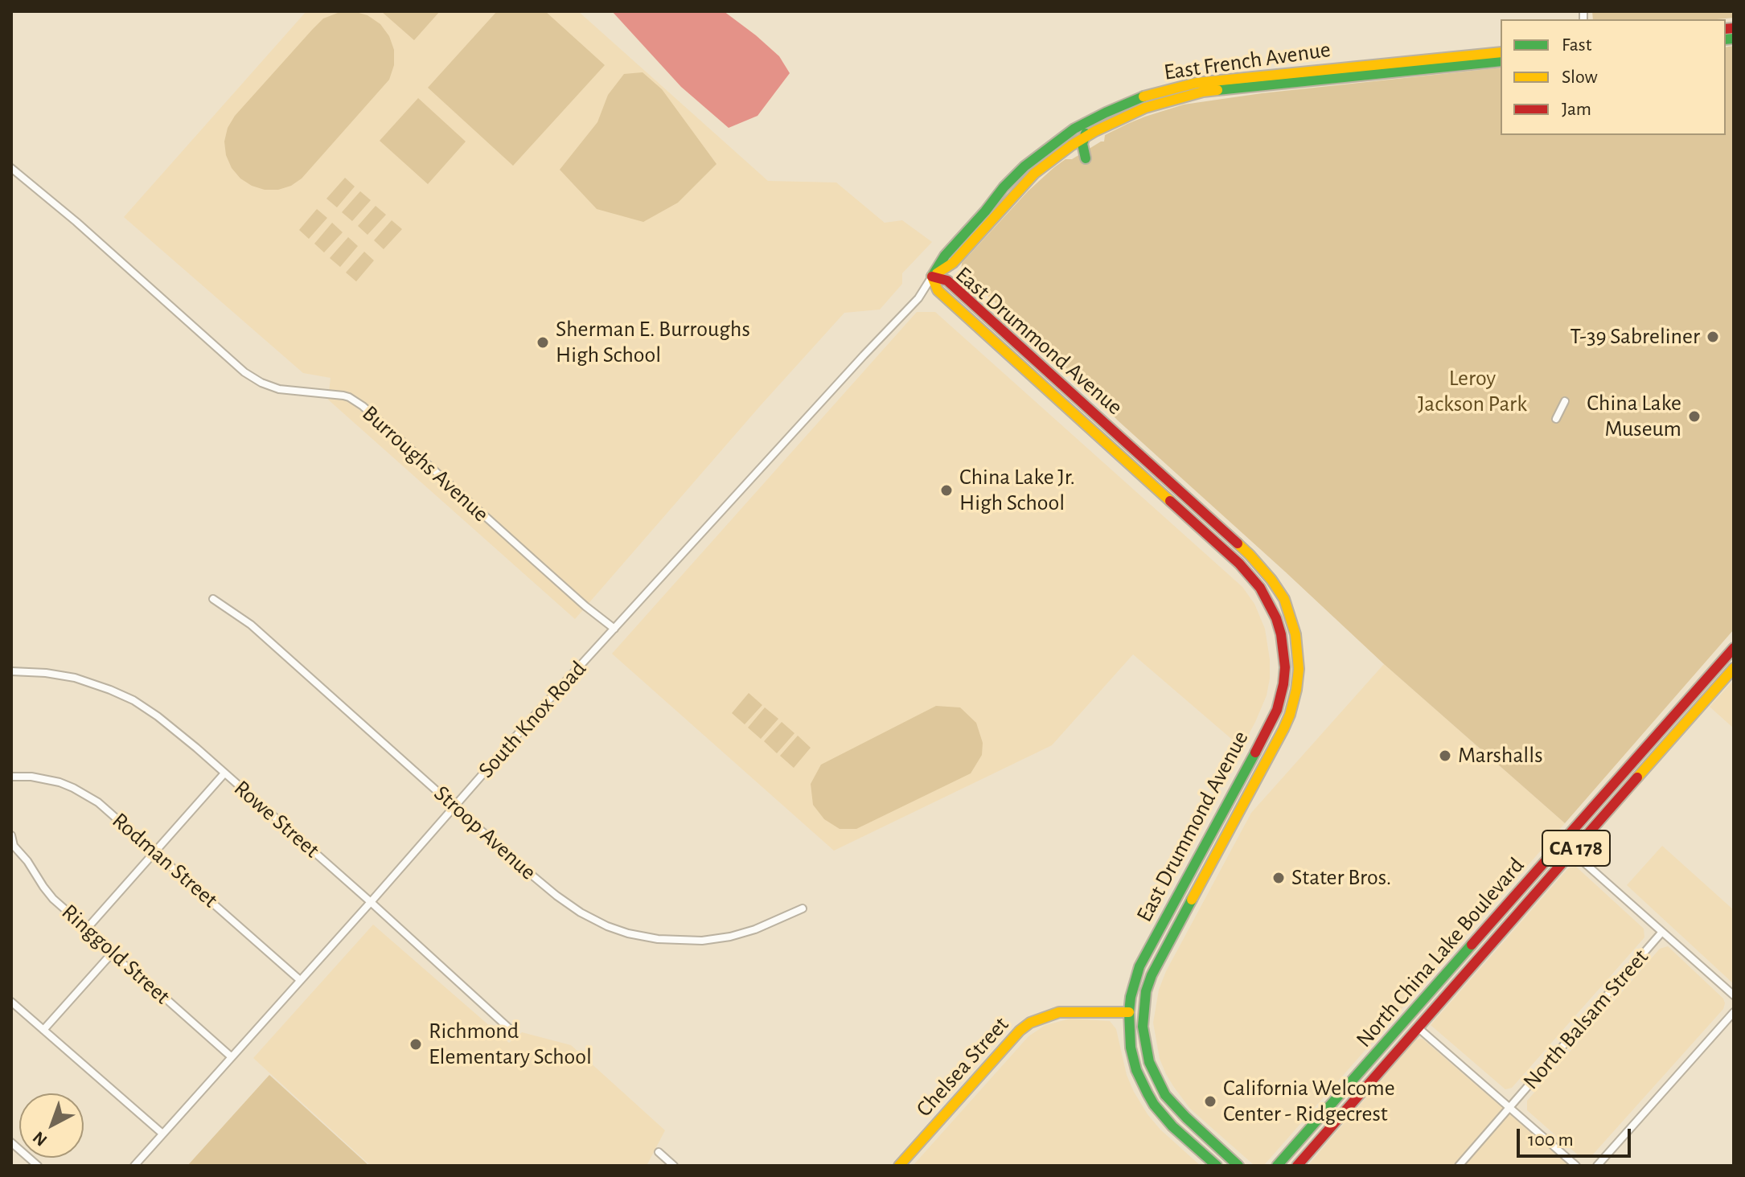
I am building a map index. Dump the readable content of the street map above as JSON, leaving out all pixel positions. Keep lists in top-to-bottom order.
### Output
{
  "streets": {
    "street": [
      "East French Avenue",
      "East Drummond Avenue",
      "Burroughs Avenue",
      "South Knox Road",
      "Rowe Street",
      "Stroop Avenue",
      "CA 178",
      "Rodman Street",
      "North China Lake Boulevard",
      "Ringgold Street",
      "North Balsam Street",
      "Chelsea Street"
    ]
  },
  "crossings": [
    ["East French Avenue", "East Drummond Avenue"],
    ["East French Avenue", "South Knox Road"],
    ["East Drummond Avenue", "South Knox Road"],
    ["East Drummond Avenue", "Chelsea Street"],
    ["Burroughs Avenue", "South Knox Road"],
    ["South Knox Road", "Rowe Street"],
    ["South Knox Road", "Stroop Avenue"],
    ["South Knox Road", "Rodman Street"],
    ["South Knox Road", "Ringgold Street"]
  ],
  "parks": ["Leroy Jackson Park"],
  "places": [
    "T-39 Sabreliner",
    "Sherman E. Burroughs High School",
    "China Lake Museum",
    "China Lake Jr. High School",
    "Marshalls",
    "Stater Bros.",
    "Richmond Elementary School",
    "California Welcome Center - Ridgecrest"
  ],
  "legend": ["Fast", "Slow", "Jam"],
  "scale_bar": "100 m",
  "north": "bottom left"
}
